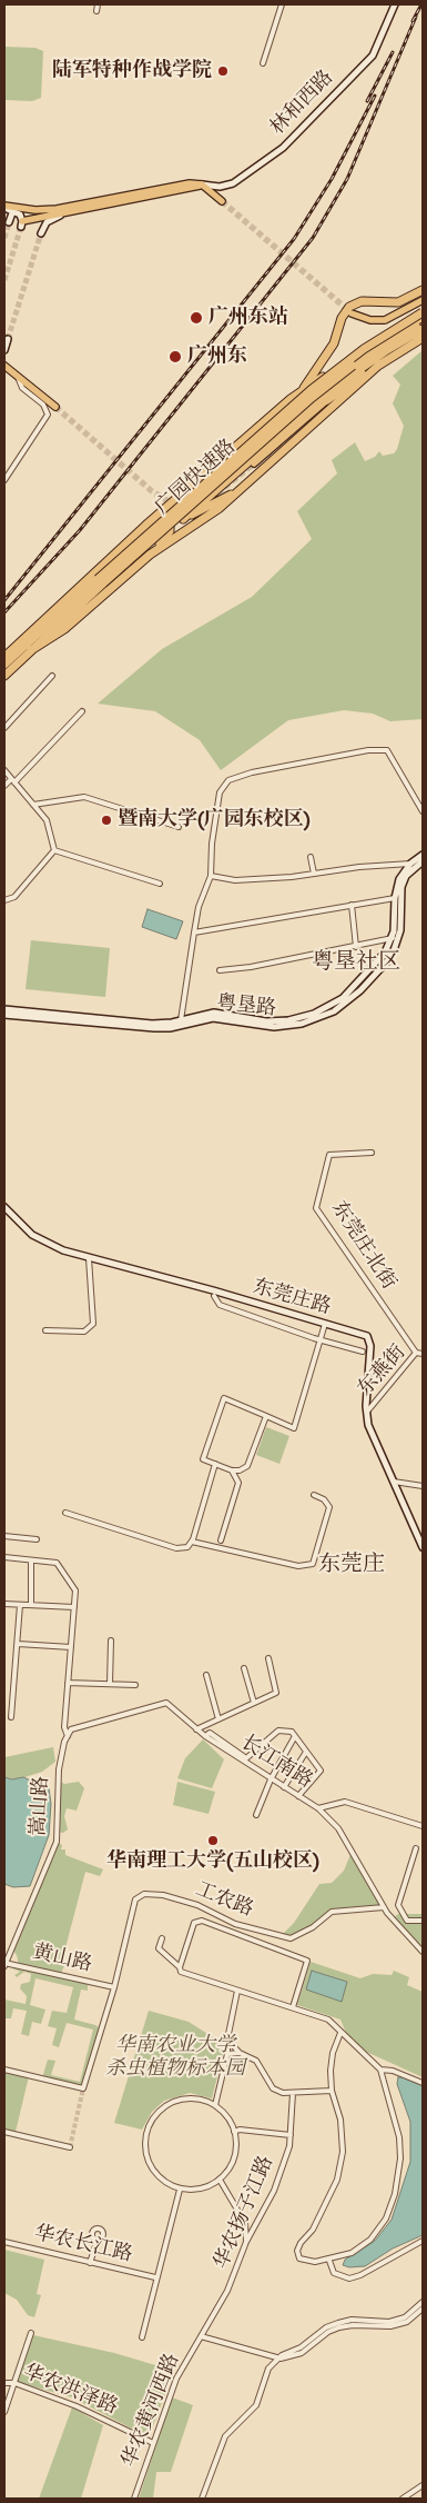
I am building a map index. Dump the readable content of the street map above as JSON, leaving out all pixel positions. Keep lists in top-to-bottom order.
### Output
{
  "streets": {
    "highway": ["广园快速路"],
    "main road": ["林和西路", "粤垦路", "东莞庄路"],
    "street": [
      "东莞庄北街",
      "东燕街",
      "长江南路",
      "嵩山路",
      "工农路",
      "黄山路",
      "华农扬子江路",
      "华农长江路",
      "华农洪泽路",
      "华农黄河西路"
    ]
  },
  "crossings": [
    ["东莞庄北街", "东燕街"],
    ["东莞庄路", "东燕街"],
    ["长江南路", "嵩山路"],
    ["长江南路", "工农路"],
    ["嵩山路", "黄山路"],
    ["工农路", "黄山路"],
    ["华农扬子江路", "华农黄河西路"],
    ["华农洪泽路", "华农黄河西路"]
  ],
  "districts": ["粤垦社区", "东莞庄"],
  "parks": ["华南农业大学 杀虫植物标本园"],
  "places": [
    "陆军特种作战学院",
    "广州东站",
    "广州东",
    "暨南大学(广园东校区)",
    "华南理工大学(五山校区)"
  ]
}
